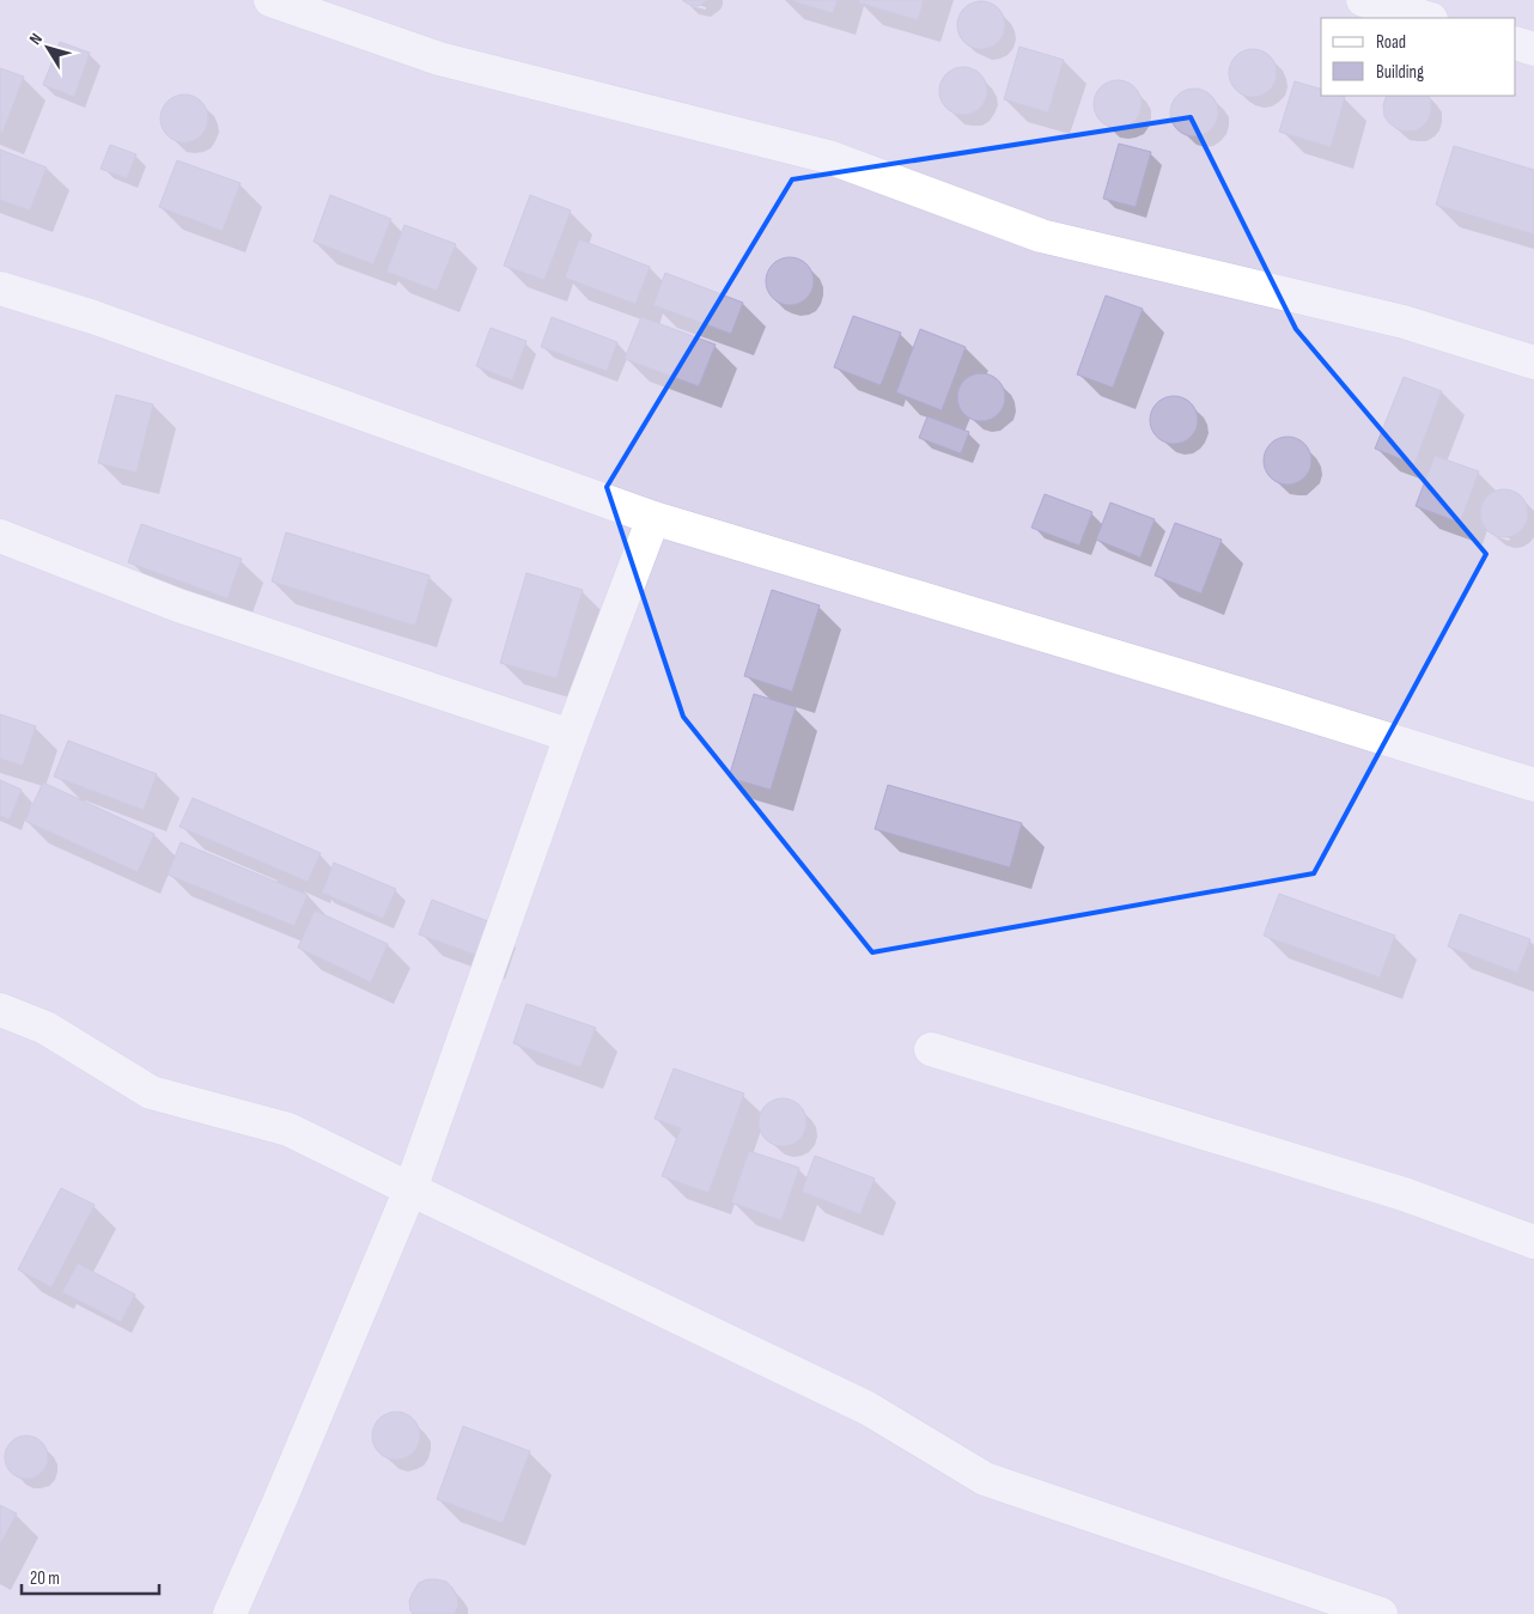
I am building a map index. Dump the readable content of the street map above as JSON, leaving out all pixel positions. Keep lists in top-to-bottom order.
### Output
{
  "legend": ["Road", "Building"],
  "scale_bar": "20 m",
  "north": "top left"
}
